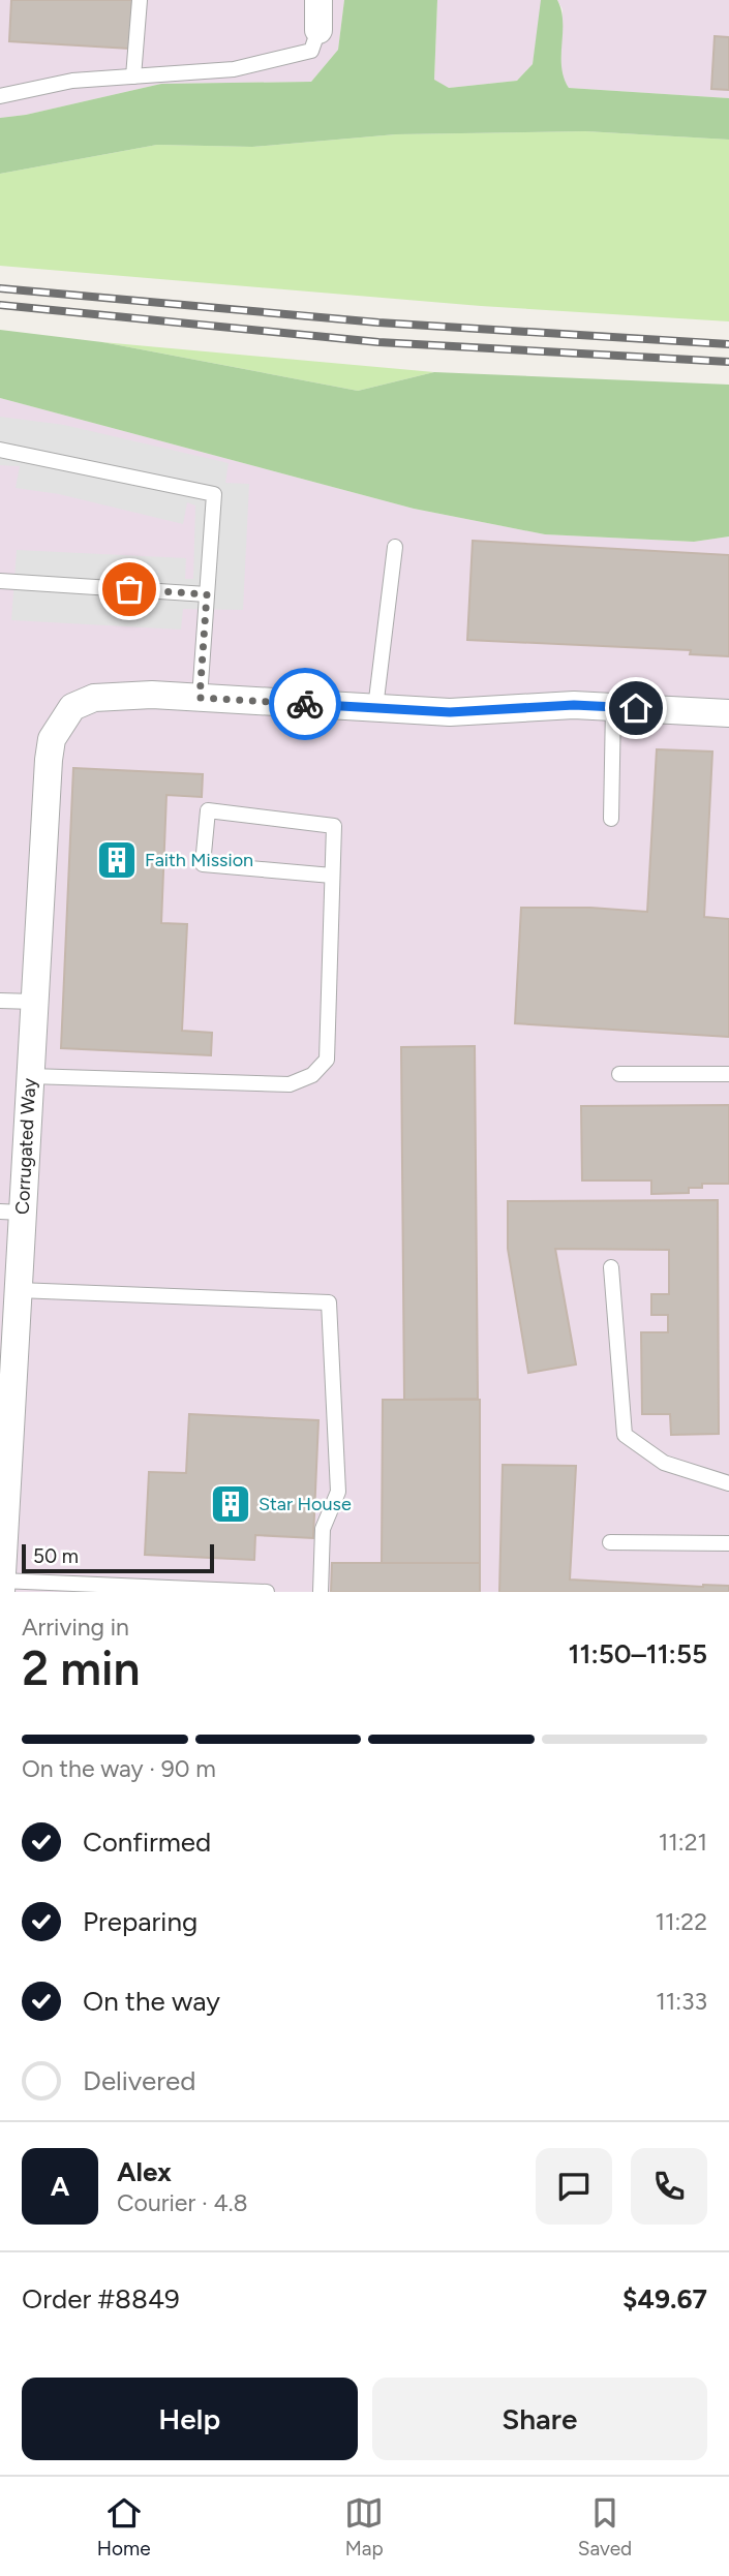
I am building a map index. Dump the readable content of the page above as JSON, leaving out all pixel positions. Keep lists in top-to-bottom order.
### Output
{
  "streets": {
    "street": ["Corrugated Way"]
  },
  "places": {
    "building": ["Faith Mission", "Star House"]
  },
  "scale_bar": "50 m",
  "page": {
    "scale": "50 m",
    "heading": ["2 min", "Arriving in", "11:50–11:55"],
    "panel": [
      "Alex",
      "Courier · 4.8",
      "Order #8849",
      "$49.67"
    ],
    "bar": "On the way · 90 m",
    "list": [
      ["Confirmed", "11:21"],
      ["Preparing", "11:22"],
      ["On the way", "11:33"],
      "Delivered"
    ],
    "round": "A",
    "buttons": ["Help", "Share"],
    "tabs": ["Home", "Map", "Saved"]
  }
}
